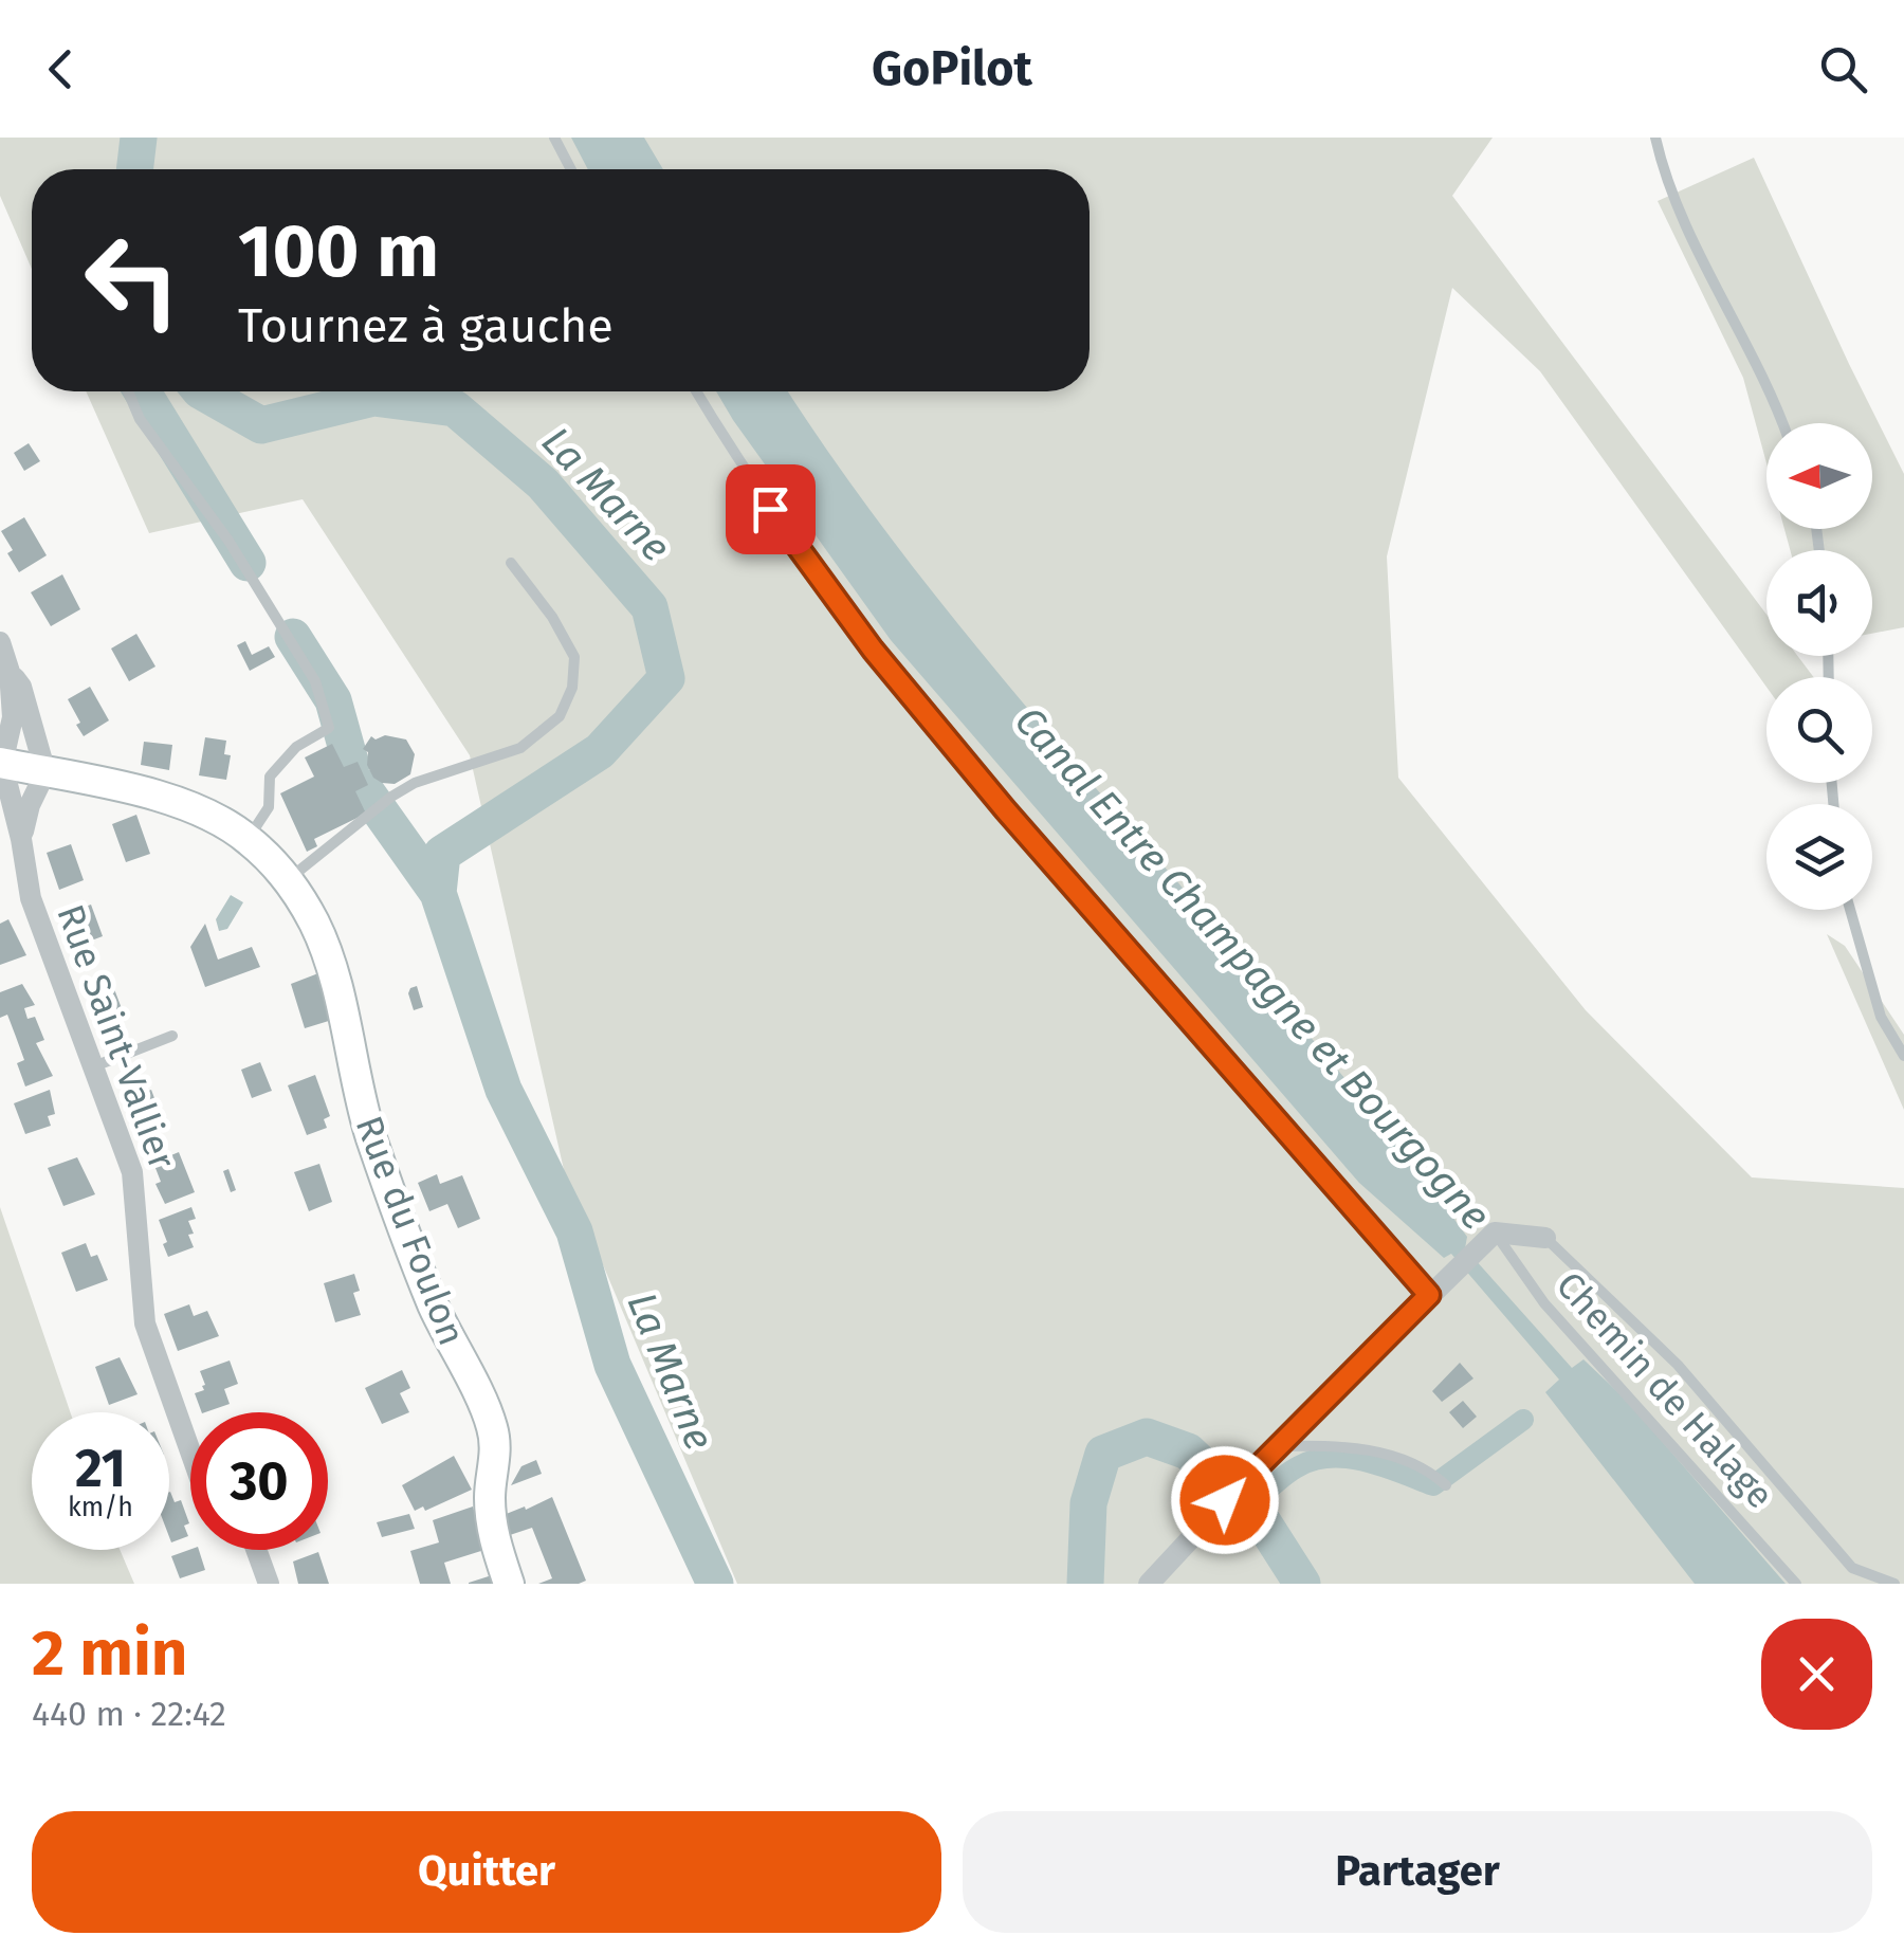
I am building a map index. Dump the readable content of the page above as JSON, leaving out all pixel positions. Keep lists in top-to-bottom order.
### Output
{
  "streets": {
    "street": ["Rue Saint-Vallier", "Rue du Foulon"],
    "lane": ["Chemin de Halage"]
  },
  "crossings": [
    ["Rue Saint-Vallier", "Rue du Foulon"]
  ],
  "water": ["La Marne", "Canal Entre Champagne et Bourgogne"],
  "north": "left",
  "page": {
    "header": "GoPilot",
    "turn": ["100 m", "Tournez à gauche"],
    "speed": "21 km/h",
    "limit": "30",
    "heading": ["2 min", "440 m · 22:42"],
    "buttons": ["Quitter", "Partager"]
  }
}
